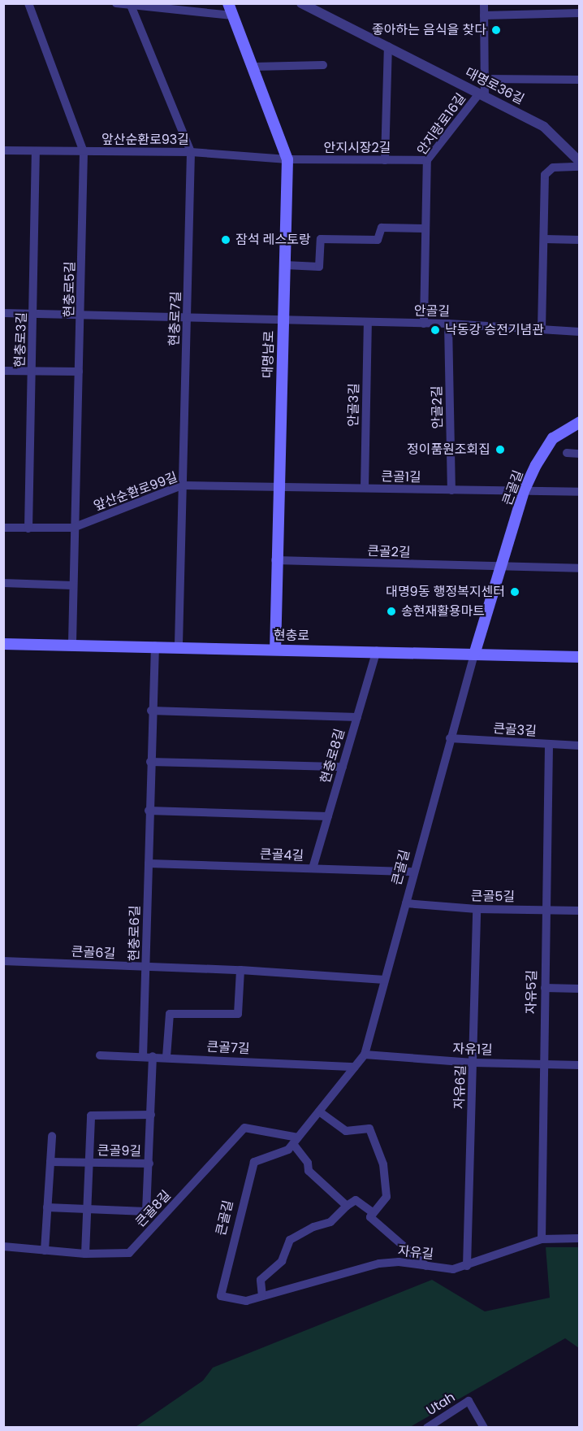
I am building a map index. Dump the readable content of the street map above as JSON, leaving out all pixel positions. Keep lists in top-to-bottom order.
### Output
{
  "streets": {
    "main road": ["대명남로", "큰골길", "현충로"],
    "street": [
      "대명로36길",
      "안지랑로16길",
      "앞산순환로93길",
      "안지시장2길",
      "현충로5길",
      "안골길",
      "현충로7길",
      "현충로3길",
      "안골3길",
      "안골2길",
      "큰골1길",
      "앞산순환로99길",
      "큰골2길",
      "큰골3길",
      "현충로8길",
      "큰골4길",
      "큰골5길",
      "현충로6길",
      "큰골6길",
      "자유5길",
      "큰골7길",
      "자유1길",
      "자유6길",
      "큰골9길",
      "큰골8길",
      "자유길",
      "Utah"
    ]
  },
  "crossings": [
    ["대명로36길", "안지랑로16길"],
    ["안지랑로16길", "안지시장2길"],
    ["안지랑로16길", "안골길"],
    ["앞산순환로93길", "안지시장2길"],
    ["앞산순환로93길", "현충로5길"],
    ["앞산순환로93길", "현충로7길"],
    ["앞산순환로93길", "현충로3길"],
    ["앞산순환로93길", "대명남로"],
    ["안지시장2길", "대명남로"],
    ["현충로5길", "안골길"],
    ["현충로5길", "앞산순환로99길"],
    ["현충로5길", "현충로"],
    ["안골길", "현충로7길"],
    ["안골길", "현충로3길"],
    ["안골길", "대명남로"],
    ["안골길", "안골3길"],
    ["안골길", "안골2길"],
    ["현충로7길", "앞산순환로99길"],
    ["현충로7길", "현충로"],
    ["현충로3길", "앞산순환로99길"],
    ["대명남로", "큰골1길"],
    ["대명남로", "앞산순환로99길"],
    ["대명남로", "큰골2길"],
    ["대명남로", "현충로"],
    ["안골3길", "큰골1길"],
    ["안골2길", "큰골1길"],
    ["큰골1길", "큰골길"],
    ["큰골1길", "앞산순환로99길"],
    ["큰골길", "큰골2길"],
    ["큰골길", "현충로"],
    ["큰골길", "큰골3길"],
    ["큰골길", "큰골4길"],
    ["큰골길", "큰골5길"],
    ["큰골길", "큰골6길"],
    ["큰골길", "큰골7길"],
    ["큰골길", "자유1길"],
    ["큰골길", "큰골8길"],
    ["큰골길", "자유길"],
    ["현충로", "현충로8길"],
    ["현충로", "현충로6길"],
    ["큰골3길", "자유5길"],
    ["현충로8길", "큰골4길"],
    ["큰골4길", "현충로6길"],
    ["큰골5길", "자유5길"],
    ["큰골5길", "자유6길"],
    ["현충로6길", "큰골6길"],
    ["현충로6길", "큰골7길"],
    ["자유5길", "자유1길"],
    ["자유5길", "자유길"],
    ["자유1길", "자유6길"],
    ["자유6길", "자유길"],
    ["큰골9길", "큰골8길"]
  ],
  "places": [
    "좋아하는 음식을 찾다",
    "잠석 레스토랑",
    "낙동강 승전기념관",
    "정이품원조회집",
    "대명9동 행정복지센터",
    "송현재활용마트"
  ]
}
